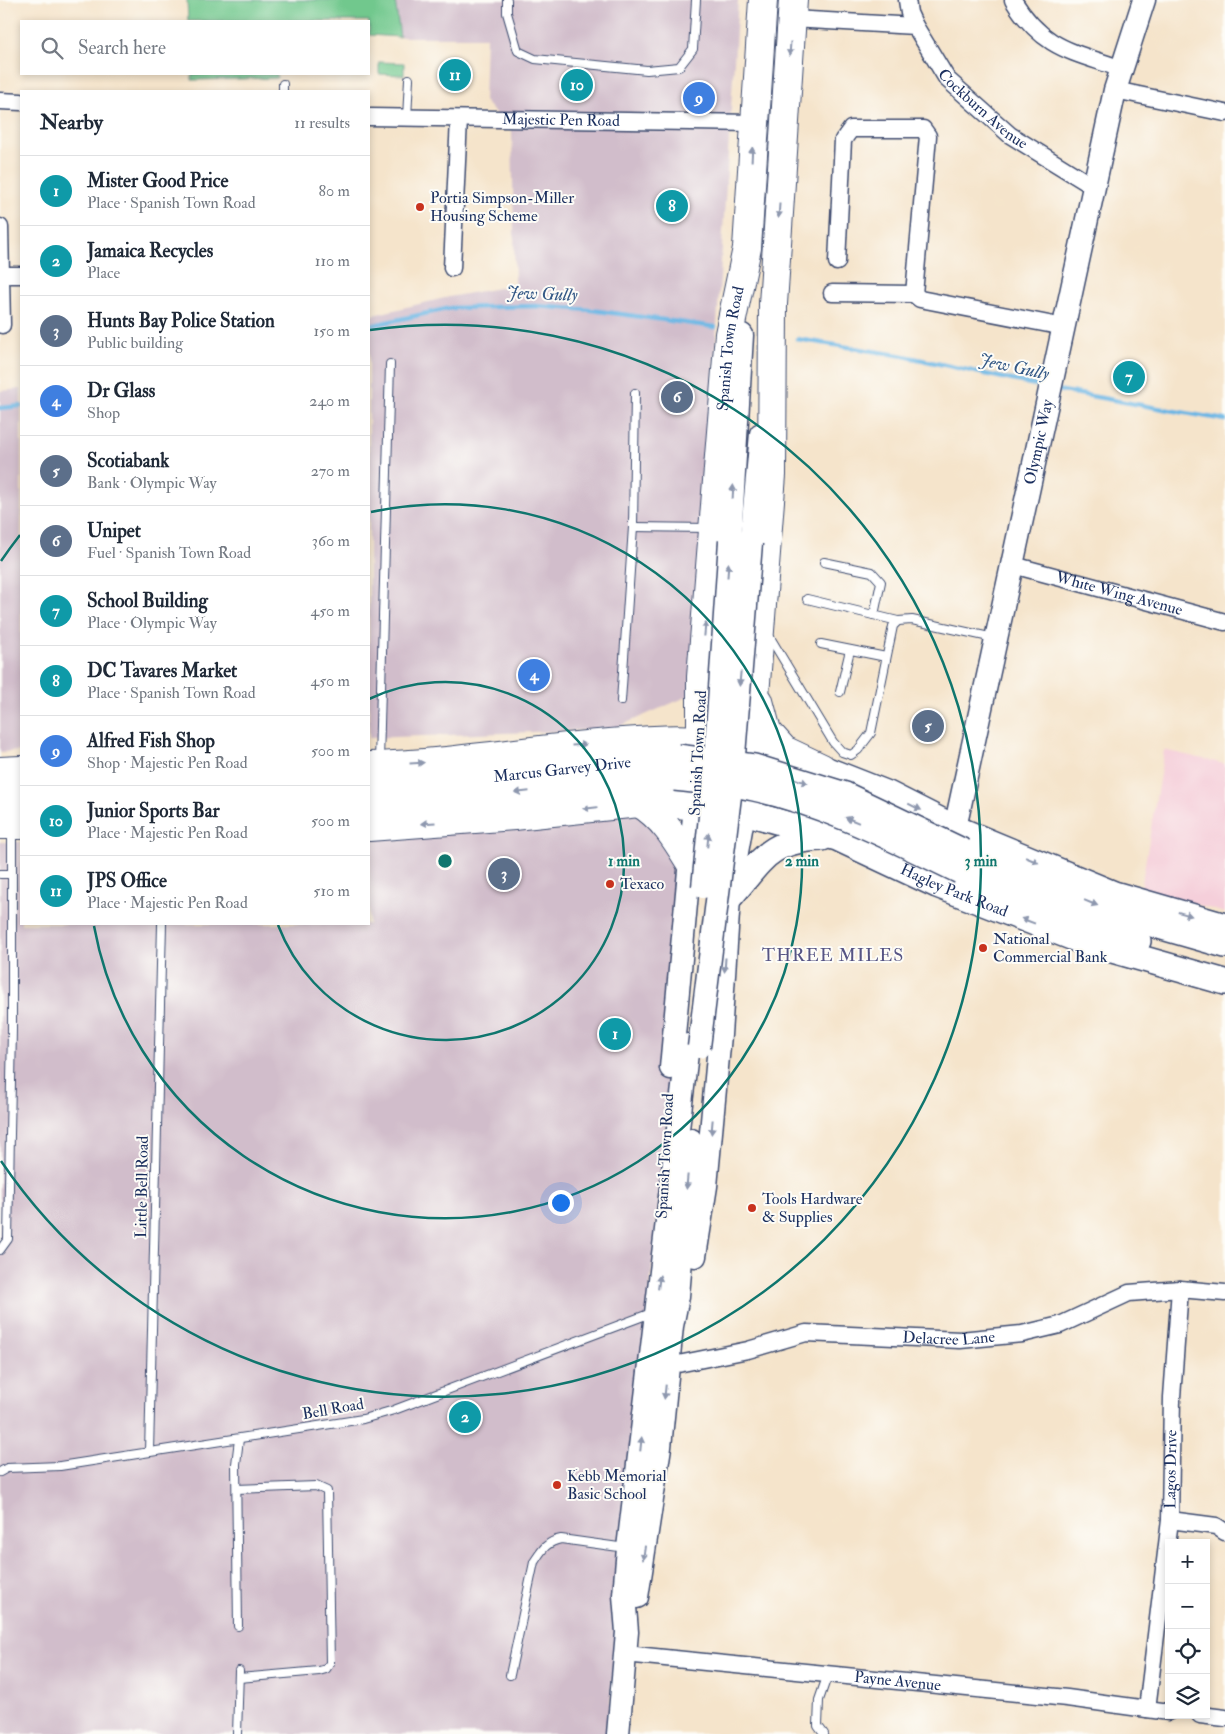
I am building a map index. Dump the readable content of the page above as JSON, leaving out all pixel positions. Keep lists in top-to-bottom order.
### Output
{
  "streets": {
    "highway": ["Spanish Town Road", "Marcus Garvey Drive"],
    "main road": ["Olympic Way", "Hagley Park Road"],
    "street": [
      "Cockburn Avenue",
      "Majestic Pen Road",
      "White Wing Avenue",
      "Delacree Lane",
      "Lagos Drive",
      "Payne Avenue"
    ],
    "lane": ["Little Bell Road", "Bell Road"]
  },
  "crossings": [
    ["Cockburn Avenue", "Olympic Way"],
    ["Majestic Pen Road", "Spanish Town Road"],
    ["Spanish Town Road", "Marcus Garvey Drive"],
    ["Spanish Town Road", "Hagley Park Road"],
    ["Spanish Town Road", "Delacree Lane"],
    ["Spanish Town Road", "Bell Road"],
    ["Spanish Town Road", "Payne Avenue"],
    ["Olympic Way", "White Wing Avenue"],
    ["Marcus Garvey Drive", "Hagley Park Road"],
    ["Little Bell Road", "Bell Road"],
    ["Delacree Lane", "Lagos Drive"],
    ["Lagos Drive", "Payne Avenue"]
  ],
  "districts": ["THREE MILES"],
  "water": ["Jew Gully"],
  "places": [
    "Portia Simpson-Miller Housing Scheme",
    "Texaco",
    "National Commercial Bank",
    "Tools Hardware & Supplies",
    "Kebb Memorial Basic School"
  ],
  "page": {
    "search": "Search here",
    "pins": [
      "11",
      "10",
      "9",
      "8",
      "7",
      "6",
      "4",
      "5",
      "3",
      "1",
      "2"
    ],
    "heading": ["Nearby", "11 results"],
    "list": [
      {
        "mark": "1",
        "name": "Mister Good Price",
        "note": "Place · Spanish Town Road",
        "value": "80 m"
      },
      {
        "mark": "2",
        "name": "Jamaica Recycles",
        "note": "Place",
        "value": "110 m"
      },
      {
        "mark": "3",
        "name": "Hunts Bay Police Station",
        "note": "Public building",
        "value": "150 m"
      },
      {
        "mark": "4",
        "name": "Dr Glass",
        "note": "Shop",
        "value": "240 m"
      },
      {
        "mark": "5",
        "name": "Scotiabank",
        "note": "Bank · Olympic Way",
        "value": "270 m"
      },
      {
        "mark": "6",
        "name": "Unipet",
        "note": "Fuel · Spanish Town Road",
        "value": "360 m"
      },
      {
        "mark": "7",
        "name": "School Building",
        "note": "Place · Olympic Way",
        "value": "450 m"
      },
      {
        "mark": "8",
        "name": "DC Tavares Market",
        "note": "Place · Spanish Town Road",
        "value": "450 m"
      },
      {
        "mark": "9",
        "name": "Alfred Fish Shop",
        "note": "Shop · Majestic Pen Road",
        "value": "500 m"
      },
      {
        "mark": "10",
        "name": "Junior Sports Bar",
        "note": "Place · Majestic Pen Road",
        "value": "500 m"
      },
      {
        "mark": "11",
        "name": "JPS Office",
        "note": "Place · Majestic Pen Road",
        "value": "510 m"
      }
    ],
    "map_buttons": ["+", "−"]
  },
  "rings": ["1 min", "2 min", "3 min"]
}
